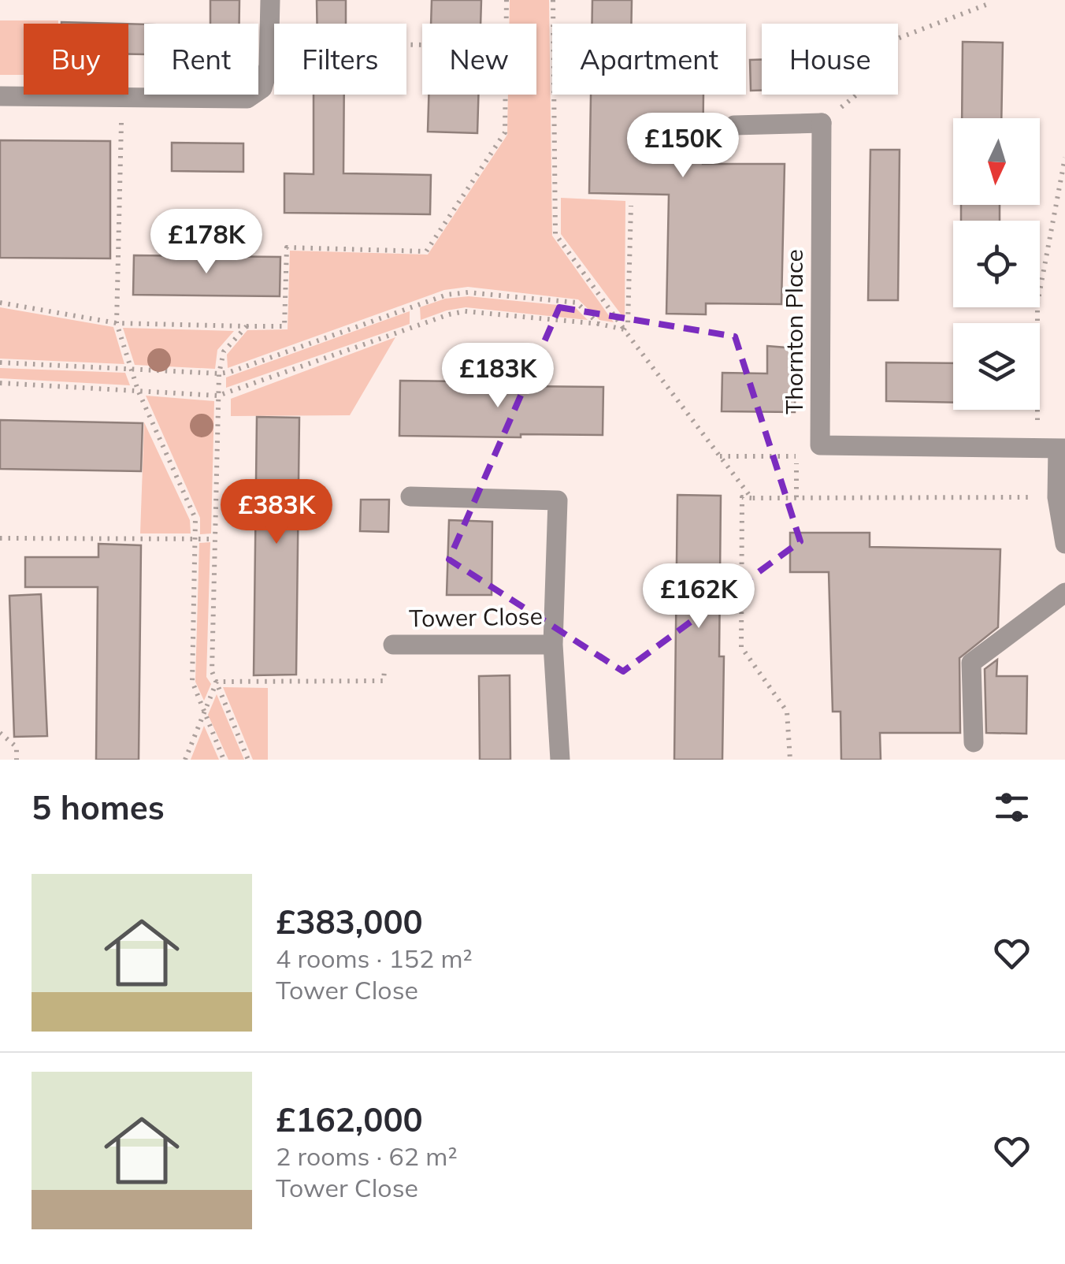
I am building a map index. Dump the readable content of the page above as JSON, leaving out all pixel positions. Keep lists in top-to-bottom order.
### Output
{
  "streets": {
    "street": ["Thornton Place", "Tower Close"]
  },
  "north": "bottom",
  "page": {
    "chip": [
      "Buy",
      "Rent",
      "Filters",
      "New",
      "Apartment",
      "House"
    ],
    "price": [
      "£150K",
      "£178K",
      "£183K",
      "£383K",
      "£162K"
    ],
    "heading": "5 homes",
    "list": [
      {
        "name": "£383,000",
        "note": "4 rooms · 152 m² · Tower Close"
      },
      {
        "name": "£162,000",
        "note": "2 rooms · 62 m² · Tower Close"
      }
    ]
  }
}
